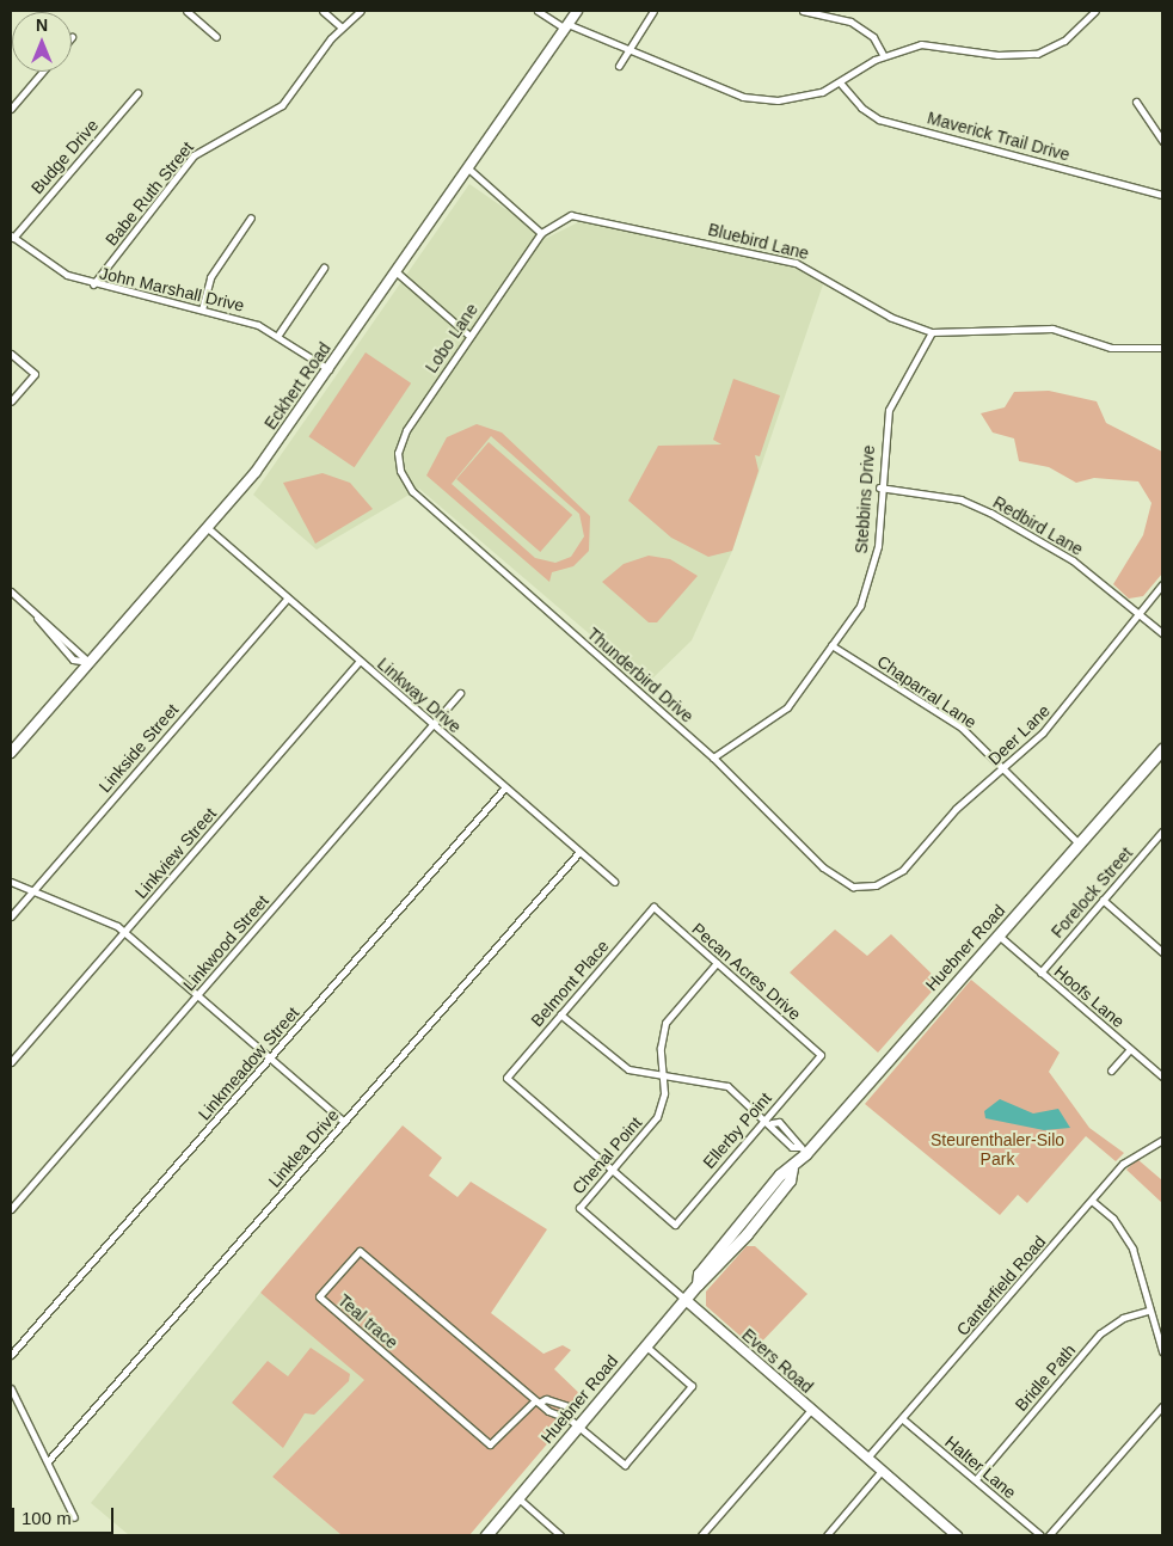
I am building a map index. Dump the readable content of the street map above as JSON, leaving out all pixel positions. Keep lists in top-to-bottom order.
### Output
{
  "streets": {
    "main road": ["Eckhert Road", "Huebner Road", "Evers Road"],
    "street": [
      "Maverick Trail Drive",
      "Budge Drive",
      "Babe Ruth Street",
      "Bluebird Lane",
      "John Marshall Drive",
      "Lobo Lane",
      "Stebbins Drive",
      "Redbird Lane",
      "Thunderbird Drive",
      "Chaparral Lane",
      "Linkway Drive",
      "Deer Lane",
      "Linkside Street",
      "Linkview Street",
      "Forelock Street",
      "Linkwood Street",
      "Pecan Acres Drive",
      "Belmont Place",
      "Hoofs Lane",
      "Linkmeadow Street",
      "Ellerby Point",
      "Linklea Drive",
      "Chenal Point",
      "Canterfield Road",
      "Teal trace",
      "Bridle Path",
      "Halter Lane"
    ]
  },
  "crossings": [
    ["Budge Drive", "John Marshall Drive"],
    ["Babe Ruth Street", "John Marshall Drive"],
    ["Bluebird Lane", "Lobo Lane"],
    ["Bluebird Lane", "Stebbins Drive"],
    ["John Marshall Drive", "Eckhert Road"],
    ["Lobo Lane", "Thunderbird Drive"],
    ["Eckhert Road", "Linkway Drive"],
    ["Stebbins Drive", "Redbird Lane"],
    ["Stebbins Drive", "Thunderbird Drive"],
    ["Stebbins Drive", "Chaparral Lane"],
    ["Redbird Lane", "Deer Lane"],
    ["Thunderbird Drive", "Deer Lane"],
    ["Chaparral Lane", "Deer Lane"],
    ["Chaparral Lane", "Huebner Road"],
    ["Linkway Drive", "Linkside Street"],
    ["Linkway Drive", "Linkview Street"],
    ["Linkway Drive", "Linkwood Street"],
    ["Linkway Drive", "Linkmeadow Street"],
    ["Linkway Drive", "Linklea Drive"],
    ["Forelock Street", "Hoofs Lane"],
    ["Huebner Road", "Hoofs Lane"],
    ["Huebner Road", "Teal trace"],
    ["Huebner Road", "Evers Road"],
    ["Pecan Acres Drive", "Belmont Place"],
    ["Pecan Acres Drive", "Ellerby Point"],
    ["Pecan Acres Drive", "Chenal Point"],
    ["Belmont Place", "Ellerby Point"],
    ["Belmont Place", "Chenal Point"],
    ["Ellerby Point", "Chenal Point"],
    ["Chenal Point", "Evers Road"],
    ["Canterfield Road", "Evers Road"],
    ["Canterfield Road", "Halter Lane"],
    ["Bridle Path", "Halter Lane"]
  ],
  "parks": ["Steurenthaler-Silo Park"],
  "scale_bar": "100 m",
  "north": "top"
}
